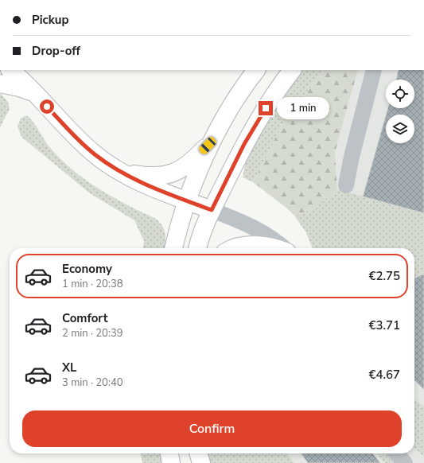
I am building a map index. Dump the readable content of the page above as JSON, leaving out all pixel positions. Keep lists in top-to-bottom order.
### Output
{
  "page": {
    "banner": ["Pickup", "Drop-off"],
    "bubble": "1 min",
    "list": [
      {
        "name": "Economy",
        "note": "1 min · 20:38",
        "value": "€2.75"
      },
      {
        "name": "Comfort",
        "note": "2 min · 20:39",
        "value": "€3.71"
      },
      {
        "name": "XL",
        "note": "3 min · 20:40",
        "value": "€4.67"
      }
    ],
    "buttons": "Confirm"
  }
}
